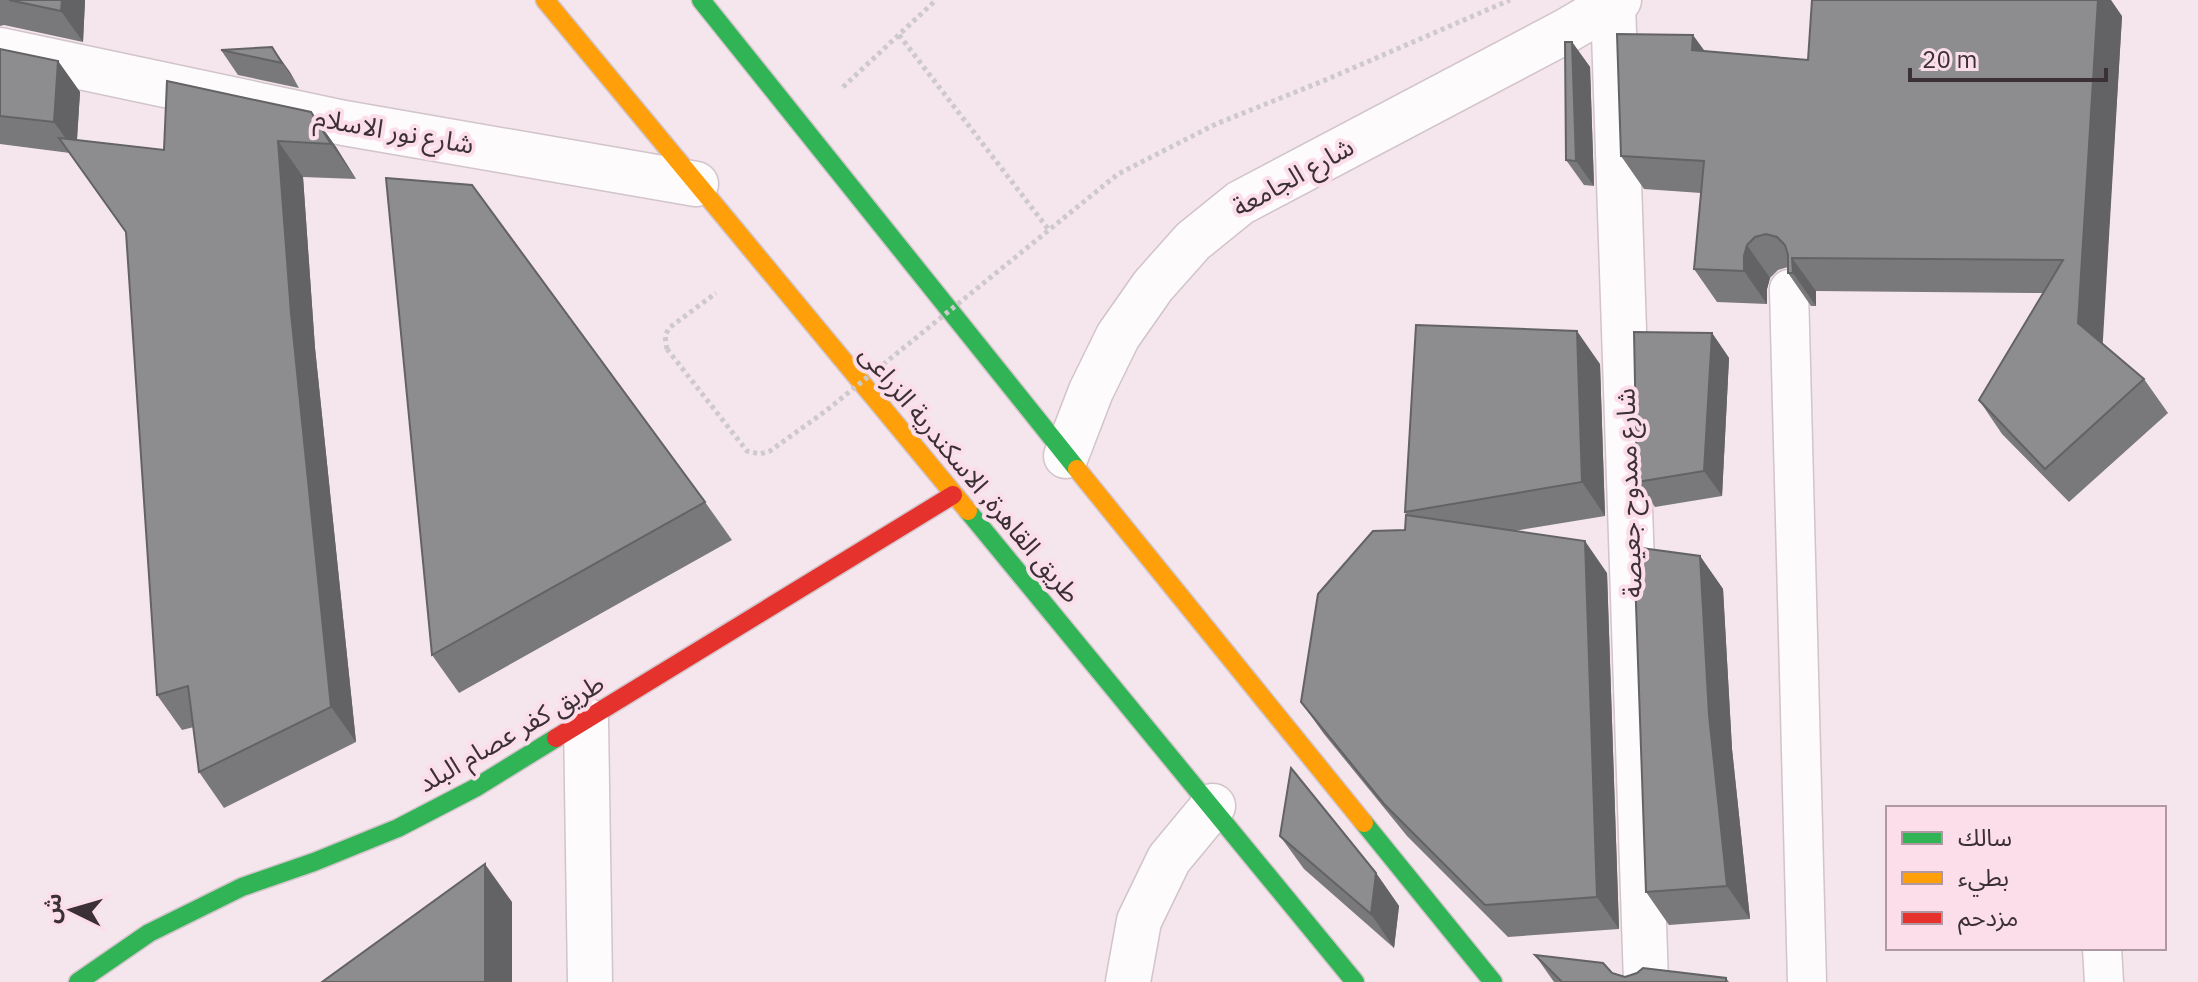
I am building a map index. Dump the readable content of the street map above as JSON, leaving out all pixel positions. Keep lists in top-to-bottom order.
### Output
{
  "streets": {
    "main road": ["طريق القاهرة, الاسكندرية الزراعى", "طريق كفر عصام البلد"],
    "street": ["شارع نور الاسلام", "شارع الجامعة", "شارع ممدوح جعيصة"]
  },
  "crossings": [
    ["شارع نور الاسلام", "طريق القاهرة, الاسكندرية الزراعى"],
    ["شارع الجامعة", "شارع ممدوح جعيصة"],
    ["طريق القاهرة, الاسكندرية الزراعى", "طريق كفر عصام البلد"]
  ],
  "legend": ["سالك", "بطيء", "مزدحم"],
  "scale_bar": "20 m",
  "north": "left"
}
